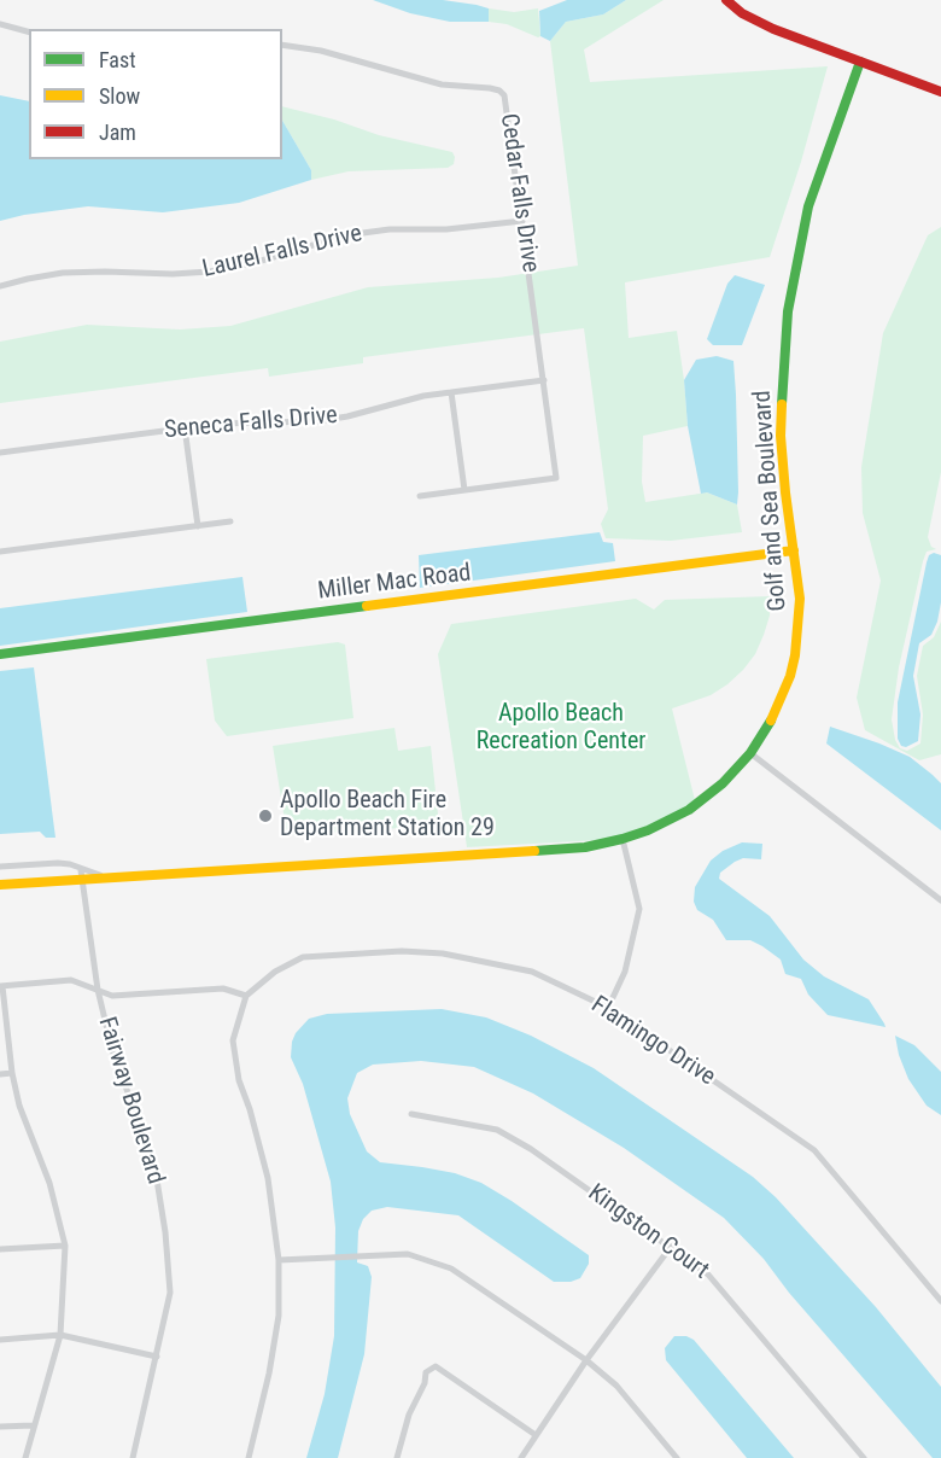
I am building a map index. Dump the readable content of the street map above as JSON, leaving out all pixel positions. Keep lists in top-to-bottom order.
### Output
{
  "streets": {
    "street": [
      "Cedar Falls Drive",
      "Laurel Falls Drive",
      "Seneca Falls Drive",
      "Golf and Sea Boulevard",
      "Miller Mac Road",
      "Flamingo Drive",
      "Fairway Boulevard",
      "Kingston Court"
    ]
  },
  "crossings": [
    ["Cedar Falls Drive", "Laurel Falls Drive"],
    ["Cedar Falls Drive", "Seneca Falls Drive"],
    ["Golf and Sea Boulevard", "Miller Mac Road"],
    ["Golf and Sea Boulevard", "Fairway Boulevard"]
  ],
  "parks": ["Apollo Beach Recreation Center"],
  "places": ["Apollo Beach Fire Department Station 29"],
  "legend": ["Fast", "Slow", "Jam"]
}
